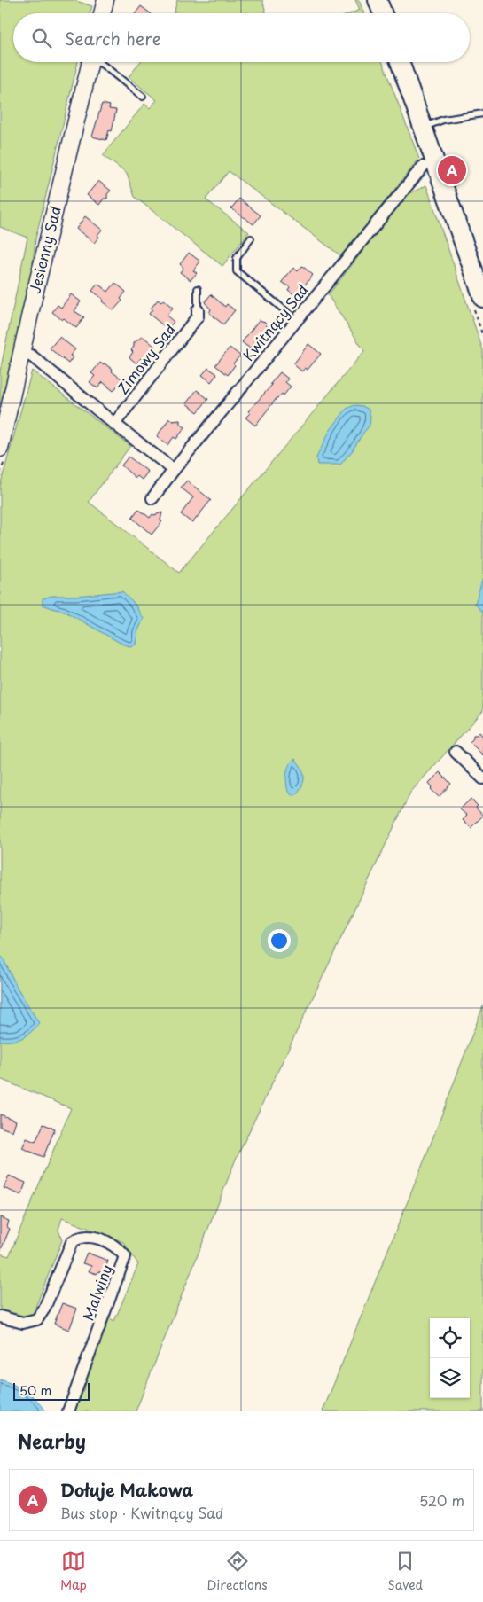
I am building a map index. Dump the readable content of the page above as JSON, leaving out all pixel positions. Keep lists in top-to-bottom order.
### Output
{
  "streets": {
    "street": [
      "Jesienny Sad",
      "Kwitnący Sad",
      "Zimowy Sad",
      "Malwiny"
    ]
  },
  "scale_bar": "50 m",
  "page": {
    "search": "Search here",
    "pins": "A",
    "scale": "50 m",
    "heading": "Nearby",
    "list": [
      {
        "mark": "A",
        "name": "Dołuje Makowa",
        "note": "Bus stop · Kwitnący Sad",
        "value": "520 m"
      }
    ],
    "nav": ["Map", "Directions", "Saved"]
  }
}
